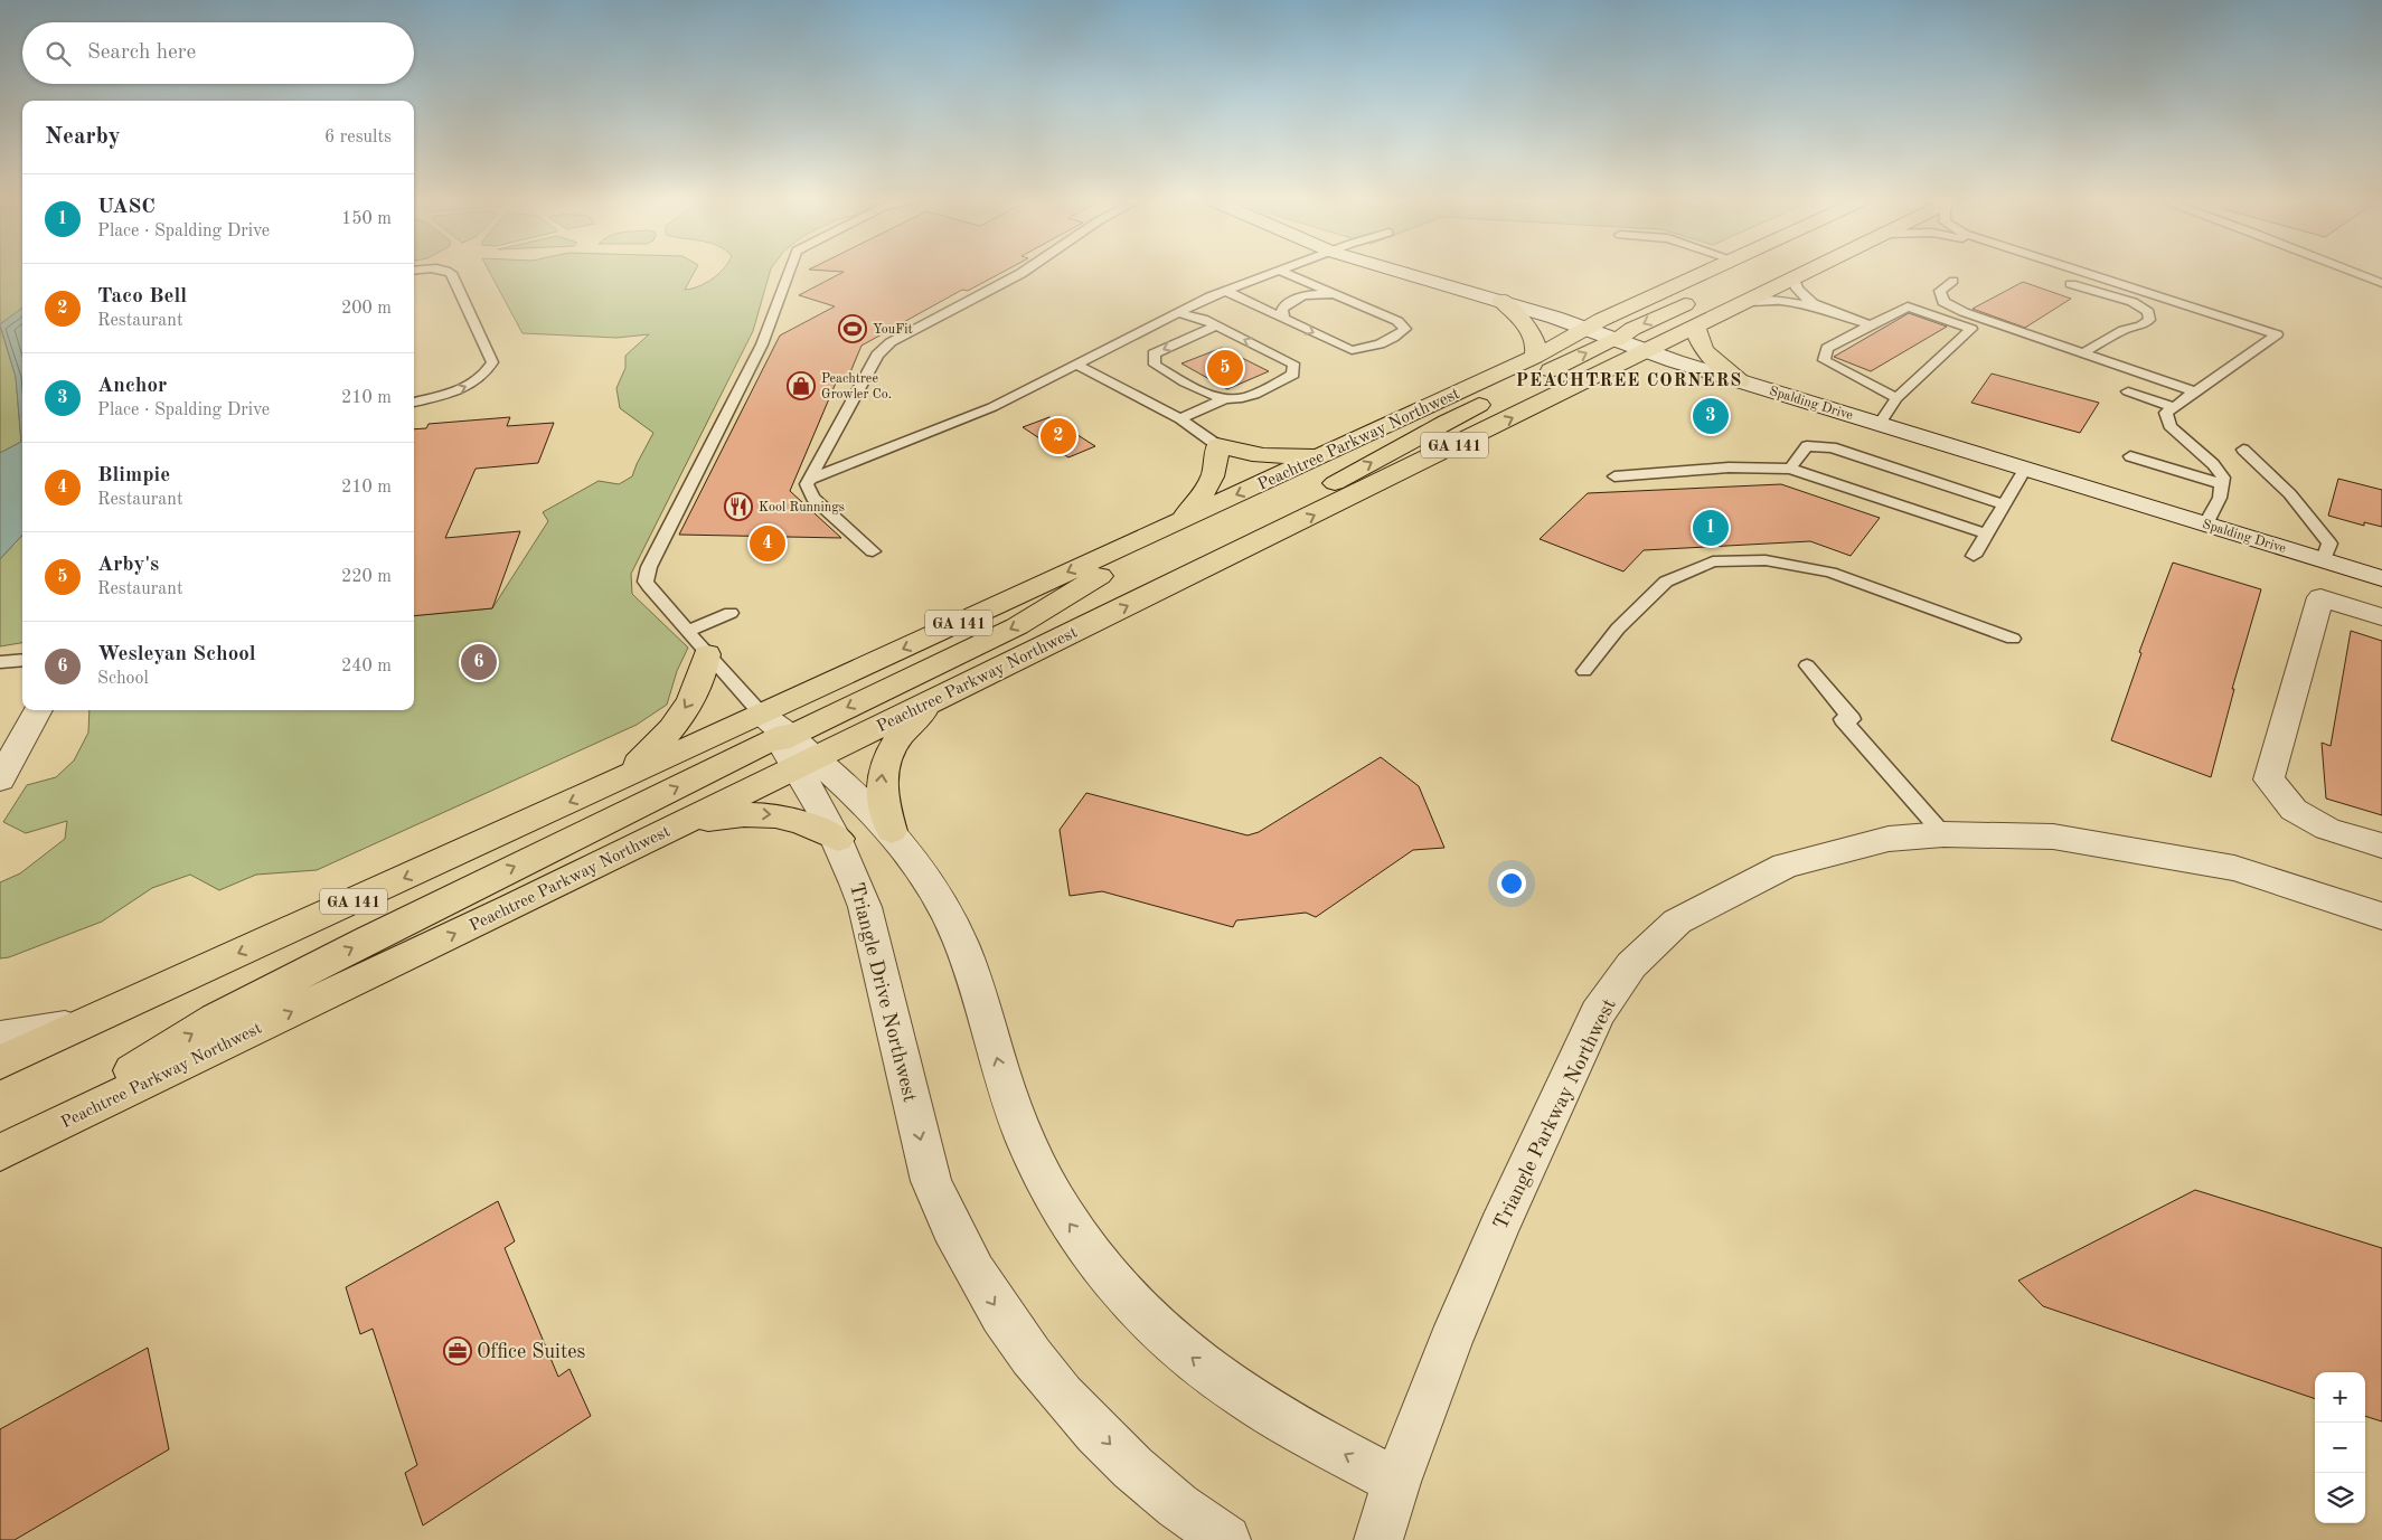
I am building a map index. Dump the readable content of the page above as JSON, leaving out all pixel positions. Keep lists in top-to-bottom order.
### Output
{
  "streets": {
    "highway": ["Peachtree Parkway Northwest", "GA 141"],
    "street": ["Spalding Drive", "Triangle Drive Northwest", "Triangle Parkway Northwest"]
  },
  "crossings": [
    ["Spalding Drive", "Peachtree Parkway Northwest"],
    ["Peachtree Parkway Northwest", "Triangle Drive Northwest"],
    ["GA 141", "Triangle Drive Northwest"],
    ["Triangle Drive Northwest", "Triangle Parkway Northwest"]
  ],
  "districts": ["PEACHTREE CORNERS"],
  "places": {
    "sports": ["YouFit"],
    "shop": ["Peachtree Growler Co."],
    "restaurant": ["Kool Runnings"],
    "office": ["Office Suites"]
  },
  "page": {
    "search": "Search here",
    "heading": ["Nearby", "6 results"],
    "list": [
      {
        "mark": "1",
        "name": "UASC",
        "note": "Place · Spalding Drive",
        "value": "150 m"
      },
      {
        "mark": "2",
        "name": "Taco Bell",
        "note": "Restaurant",
        "value": "200 m"
      },
      {
        "mark": "3",
        "name": "Anchor",
        "note": "Place · Spalding Drive",
        "value": "210 m"
      },
      {
        "mark": "4",
        "name": "Blimpie",
        "note": "Restaurant",
        "value": "210 m"
      },
      {
        "mark": "5",
        "name": "Arby's",
        "note": "Restaurant",
        "value": "220 m"
      },
      {
        "mark": "6",
        "name": "Wesleyan School",
        "note": "School",
        "value": "240 m"
      }
    ],
    "pins": [
      "5",
      "3",
      "2",
      "1",
      "4",
      "6"
    ],
    "map_buttons": ["+", "−"]
  }
}
